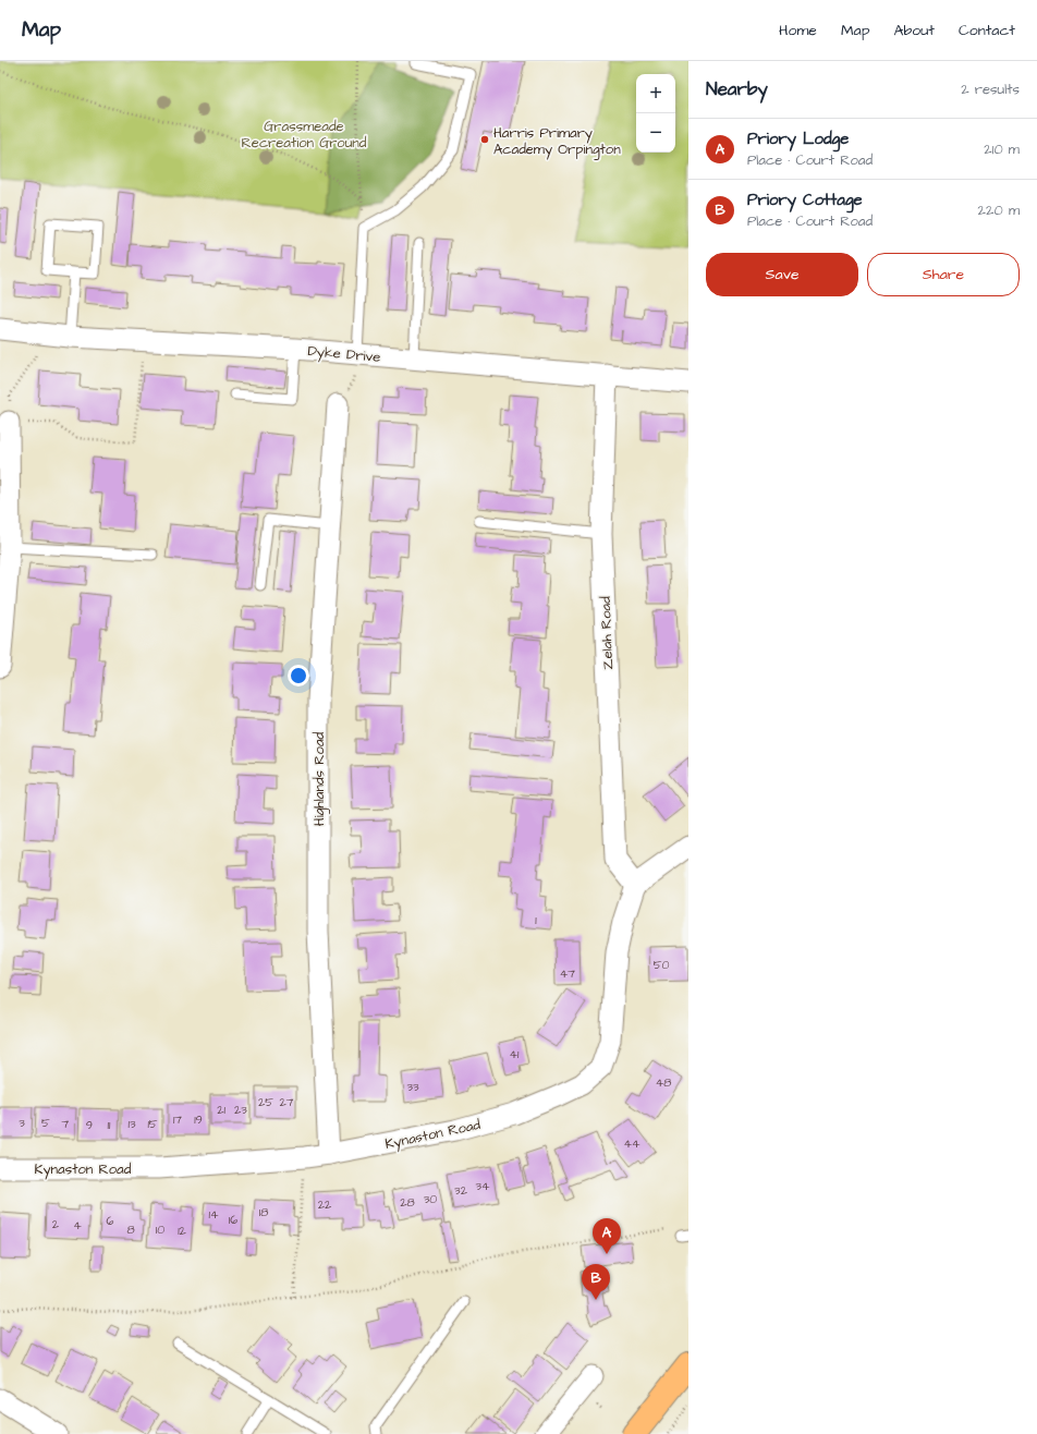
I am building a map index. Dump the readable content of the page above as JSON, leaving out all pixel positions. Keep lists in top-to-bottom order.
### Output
{
  "streets": {
    "street": [
      "Dyke Drive",
      "Zelah Road",
      "Highlands Road",
      "Kynaston Road"
    ]
  },
  "crossings": [
    ["Dyke Drive", "Zelah Road"],
    ["Zelah Road", "Kynaston Road"],
    ["Highlands Road", "Kynaston Road"]
  ],
  "parks": ["Grassmeade Recreation Ground"],
  "places": ["Harris Primary Academy Orpington"],
  "house_numbers": [
    "1",
    "50",
    "47",
    "41",
    "48",
    "33",
    "25",
    "27",
    "21",
    "23",
    "17",
    "19",
    "3",
    "5",
    "7",
    "13",
    "15",
    "9",
    "11",
    "44",
    "34",
    "32",
    "30",
    "28",
    "22",
    "18",
    "14",
    "16",
    "6",
    "2",
    "4",
    "8",
    "10",
    "12"
  ],
  "page": {
    "header": "Map",
    "nav": [
      "Home",
      "Map",
      "About",
      "Contact"
    ],
    "heading": ["Nearby", "2 results"],
    "map_buttons": ["+", "−"],
    "list": [
      {
        "mark": "A",
        "name": "Priory Lodge",
        "note": "Place · Court Road",
        "value": "210 m"
      },
      {
        "mark": "B",
        "name": "Priory Cottage",
        "note": "Place · Court Road",
        "value": "220 m"
      }
    ],
    "buttons": ["Save", "Share"],
    "pins": ["A", "B"]
  }
}
